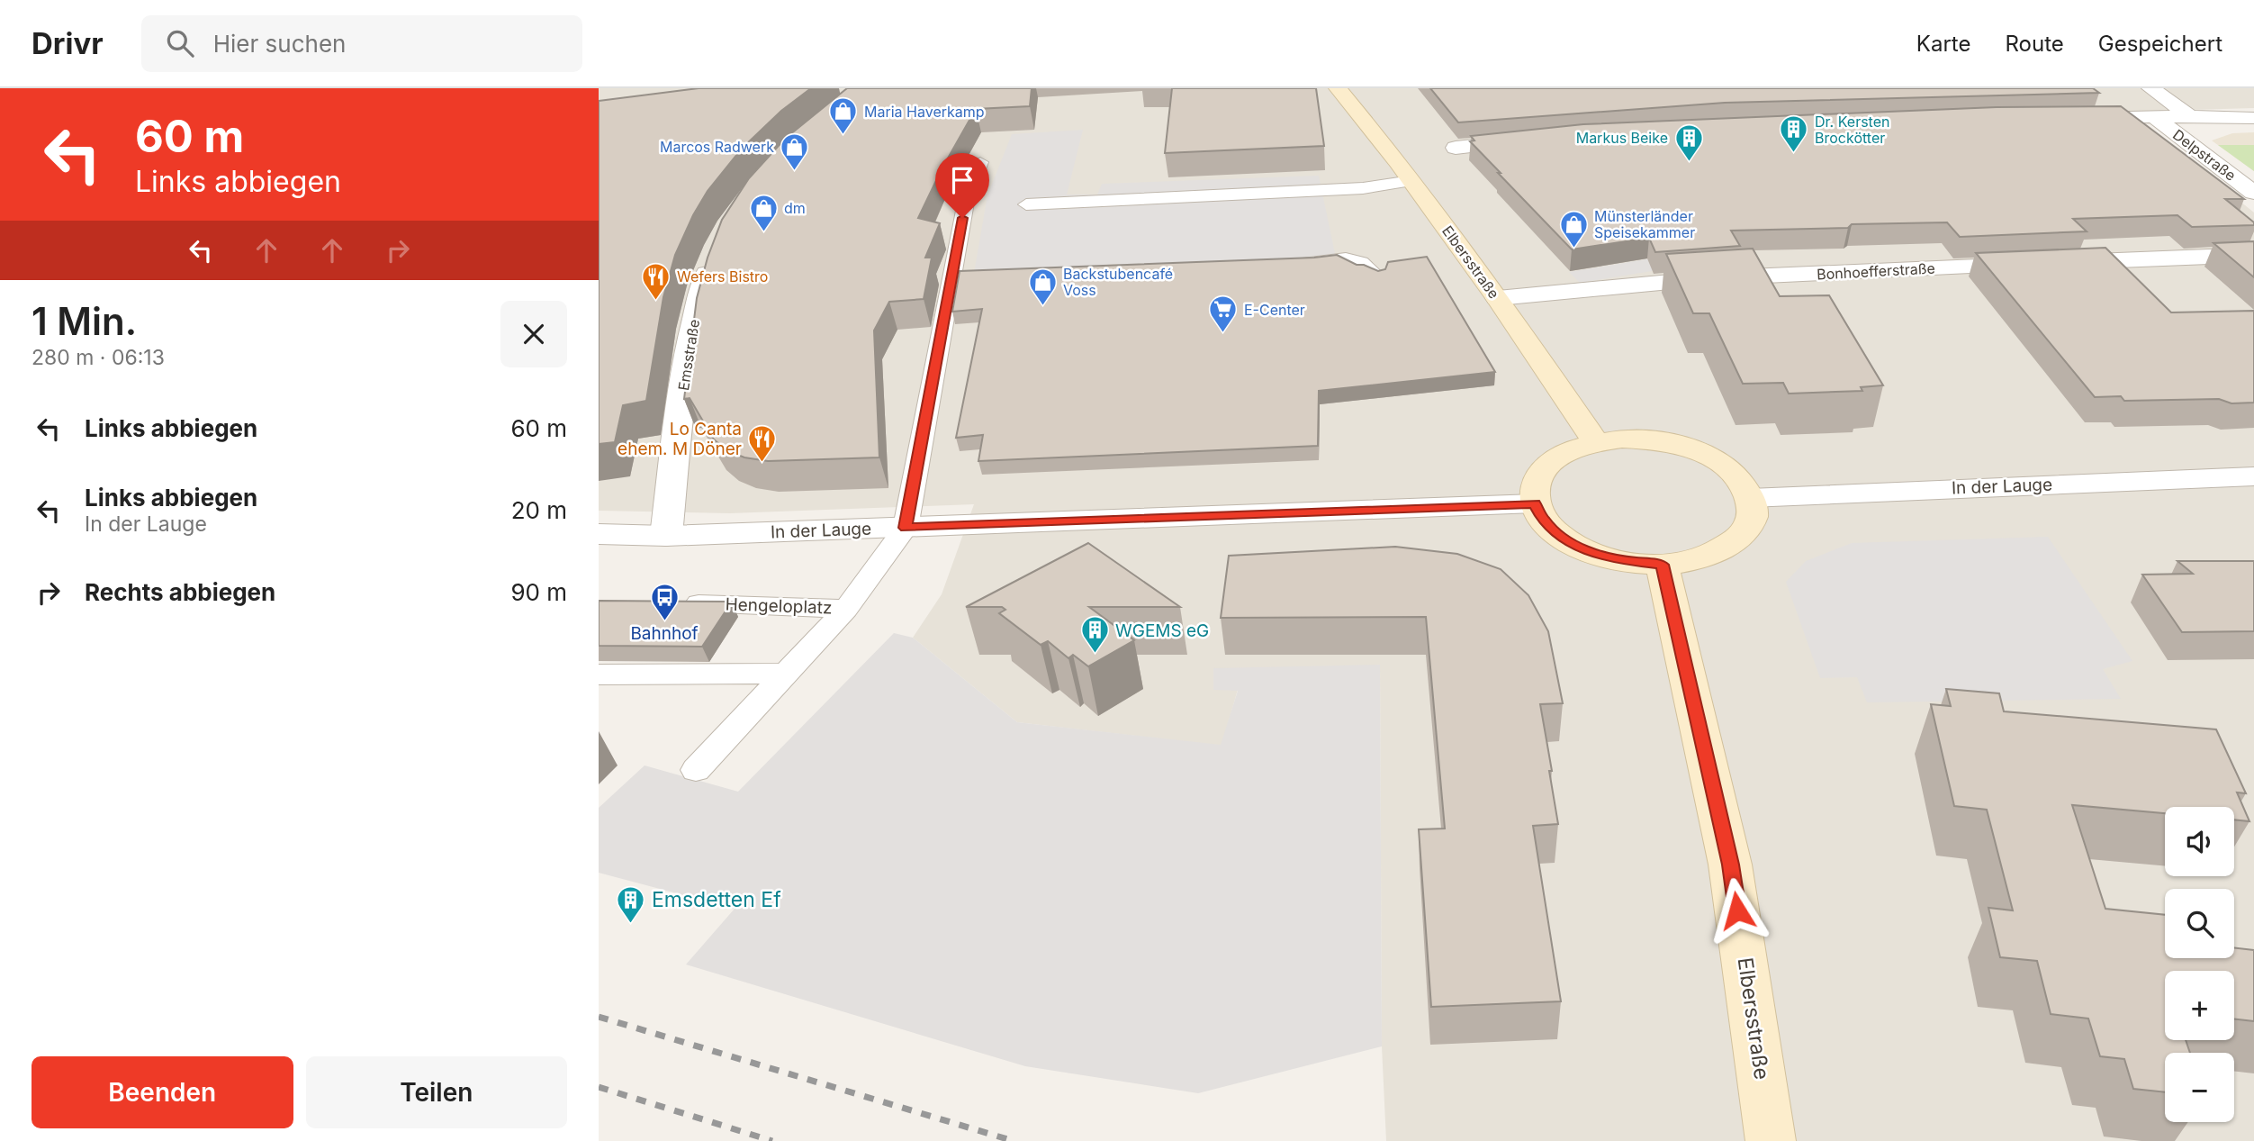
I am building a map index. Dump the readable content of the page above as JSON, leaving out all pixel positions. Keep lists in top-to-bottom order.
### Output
{
  "streets": {
    "main road": ["Elbersstraße"],
    "street": [
      "Delpstraße",
      "Bonhoefferstraße",
      "Emsstraße",
      "In der Lauge"
    ],
    "lane": ["Hengeloplatz"]
  },
  "crossings": [
    ["Elbersstraße", "Bonhoefferstraße"],
    ["Elbersstraße", "In der Lauge"],
    ["Emsstraße", "In der Lauge"],
    ["In der Lauge", "Hengeloplatz"]
  ],
  "places": {
    "shop": [
      "Maria Haverkamp",
      "Marcos Radwerk",
      "dm",
      "Münsterländer Speisekammer",
      "Backstubencafé Voss"
    ],
    "building": [
      "Dr. Kersten Brockötter",
      "Markus Beike",
      "WGEMS eG",
      "Emsdetten Ef"
    ],
    "restaurant": ["Wefers Bistro", "Lo Canta ehem. M Döner"],
    "supermarket": ["E-Center"],
    "bus stop": ["Bahnhof"]
  },
  "page": {
    "header": "Drivr",
    "search": "Hier suchen",
    "nav": ["Karte", "Route", "Gespeichert"],
    "turn": ["60 m", "Links abbiegen"],
    "heading": ["1 Min.", "280 m · 06:13"],
    "list": [
      {
        "name": "Links abbiegen",
        "value": "60 m"
      },
      {
        "name": "Links abbiegen",
        "note": "In der Lauge",
        "value": "20 m"
      },
      {
        "name": "Rechts abbiegen",
        "value": "90 m"
      }
    ],
    "map_buttons": ["+", "−"],
    "buttons": ["Beenden", "Teilen"]
  }
}
